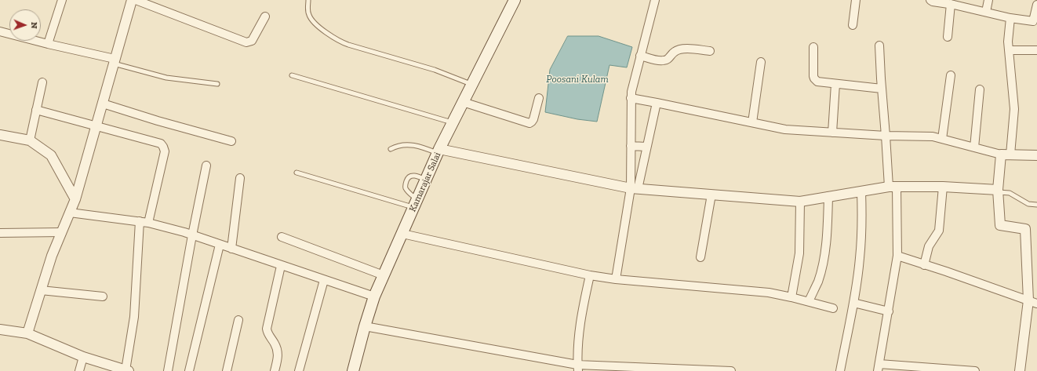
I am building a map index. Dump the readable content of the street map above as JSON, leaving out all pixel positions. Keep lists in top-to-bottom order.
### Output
{
  "streets": {
    "main road": ["Kamarajar Salai"]
  },
  "water": ["Poosani Kulam"],
  "north": "right"
}
